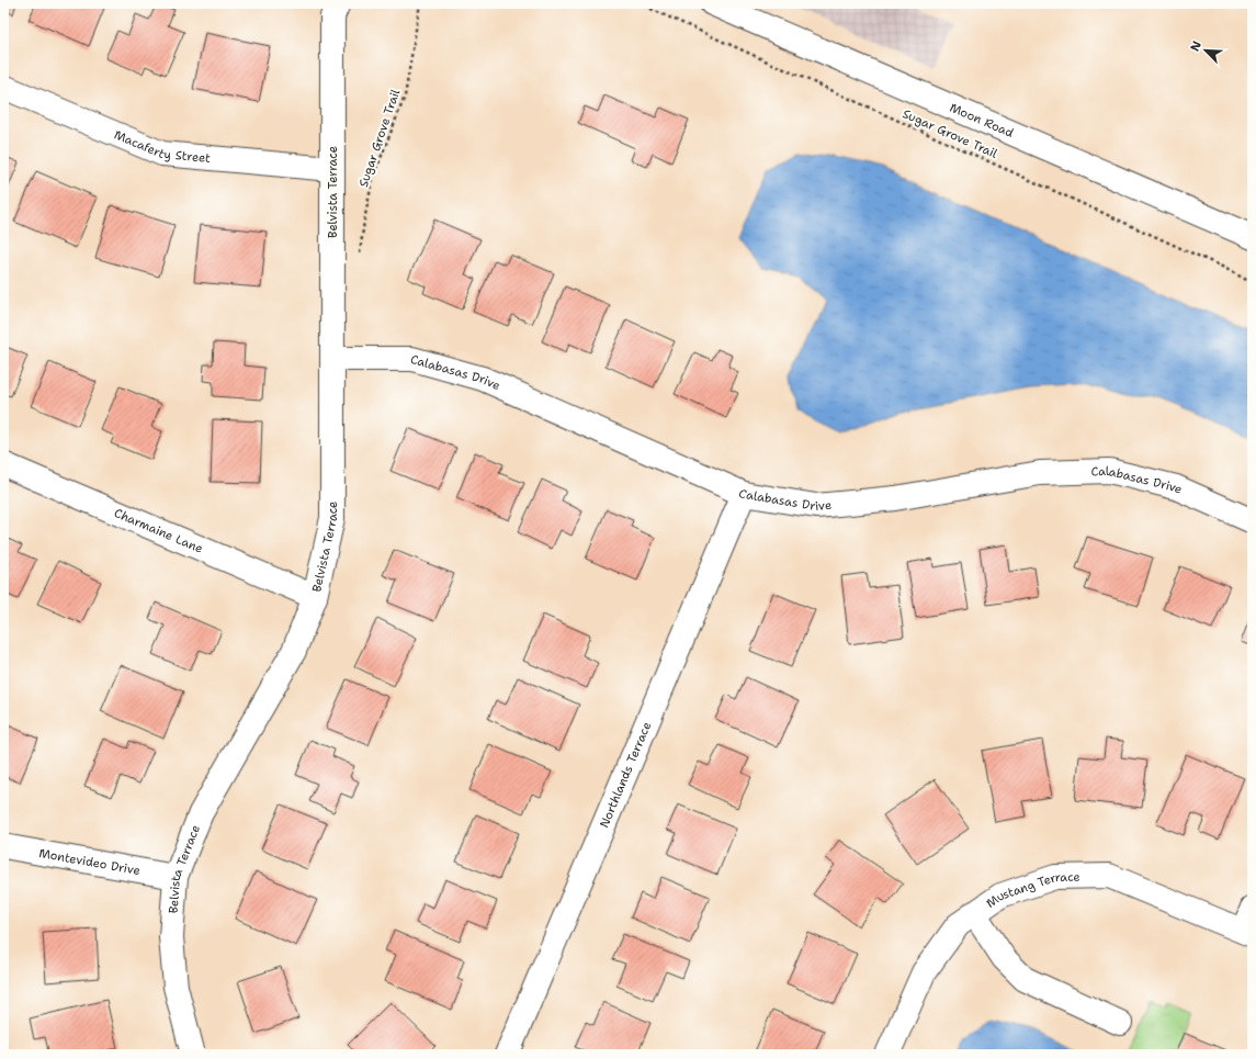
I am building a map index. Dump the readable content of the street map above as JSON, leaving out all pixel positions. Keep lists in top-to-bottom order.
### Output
{
  "streets": {
    "street": [
      "Moon Road",
      "Macaferty Street",
      "Belvista Terrace",
      "Calabasas Drive",
      "Charmaine Lane",
      "Northlands Terrace",
      "Montevideo Drive",
      "Mustang Terrace"
    ],
    "path": ["Sugar Grove Trail"]
  },
  "crossings": [
    ["Macaferty Street", "Belvista Terrace"],
    ["Belvista Terrace", "Calabasas Drive"],
    ["Belvista Terrace", "Charmaine Lane"],
    ["Belvista Terrace", "Montevideo Drive"],
    ["Calabasas Drive", "Northlands Terrace"]
  ],
  "north": "top left"
}
